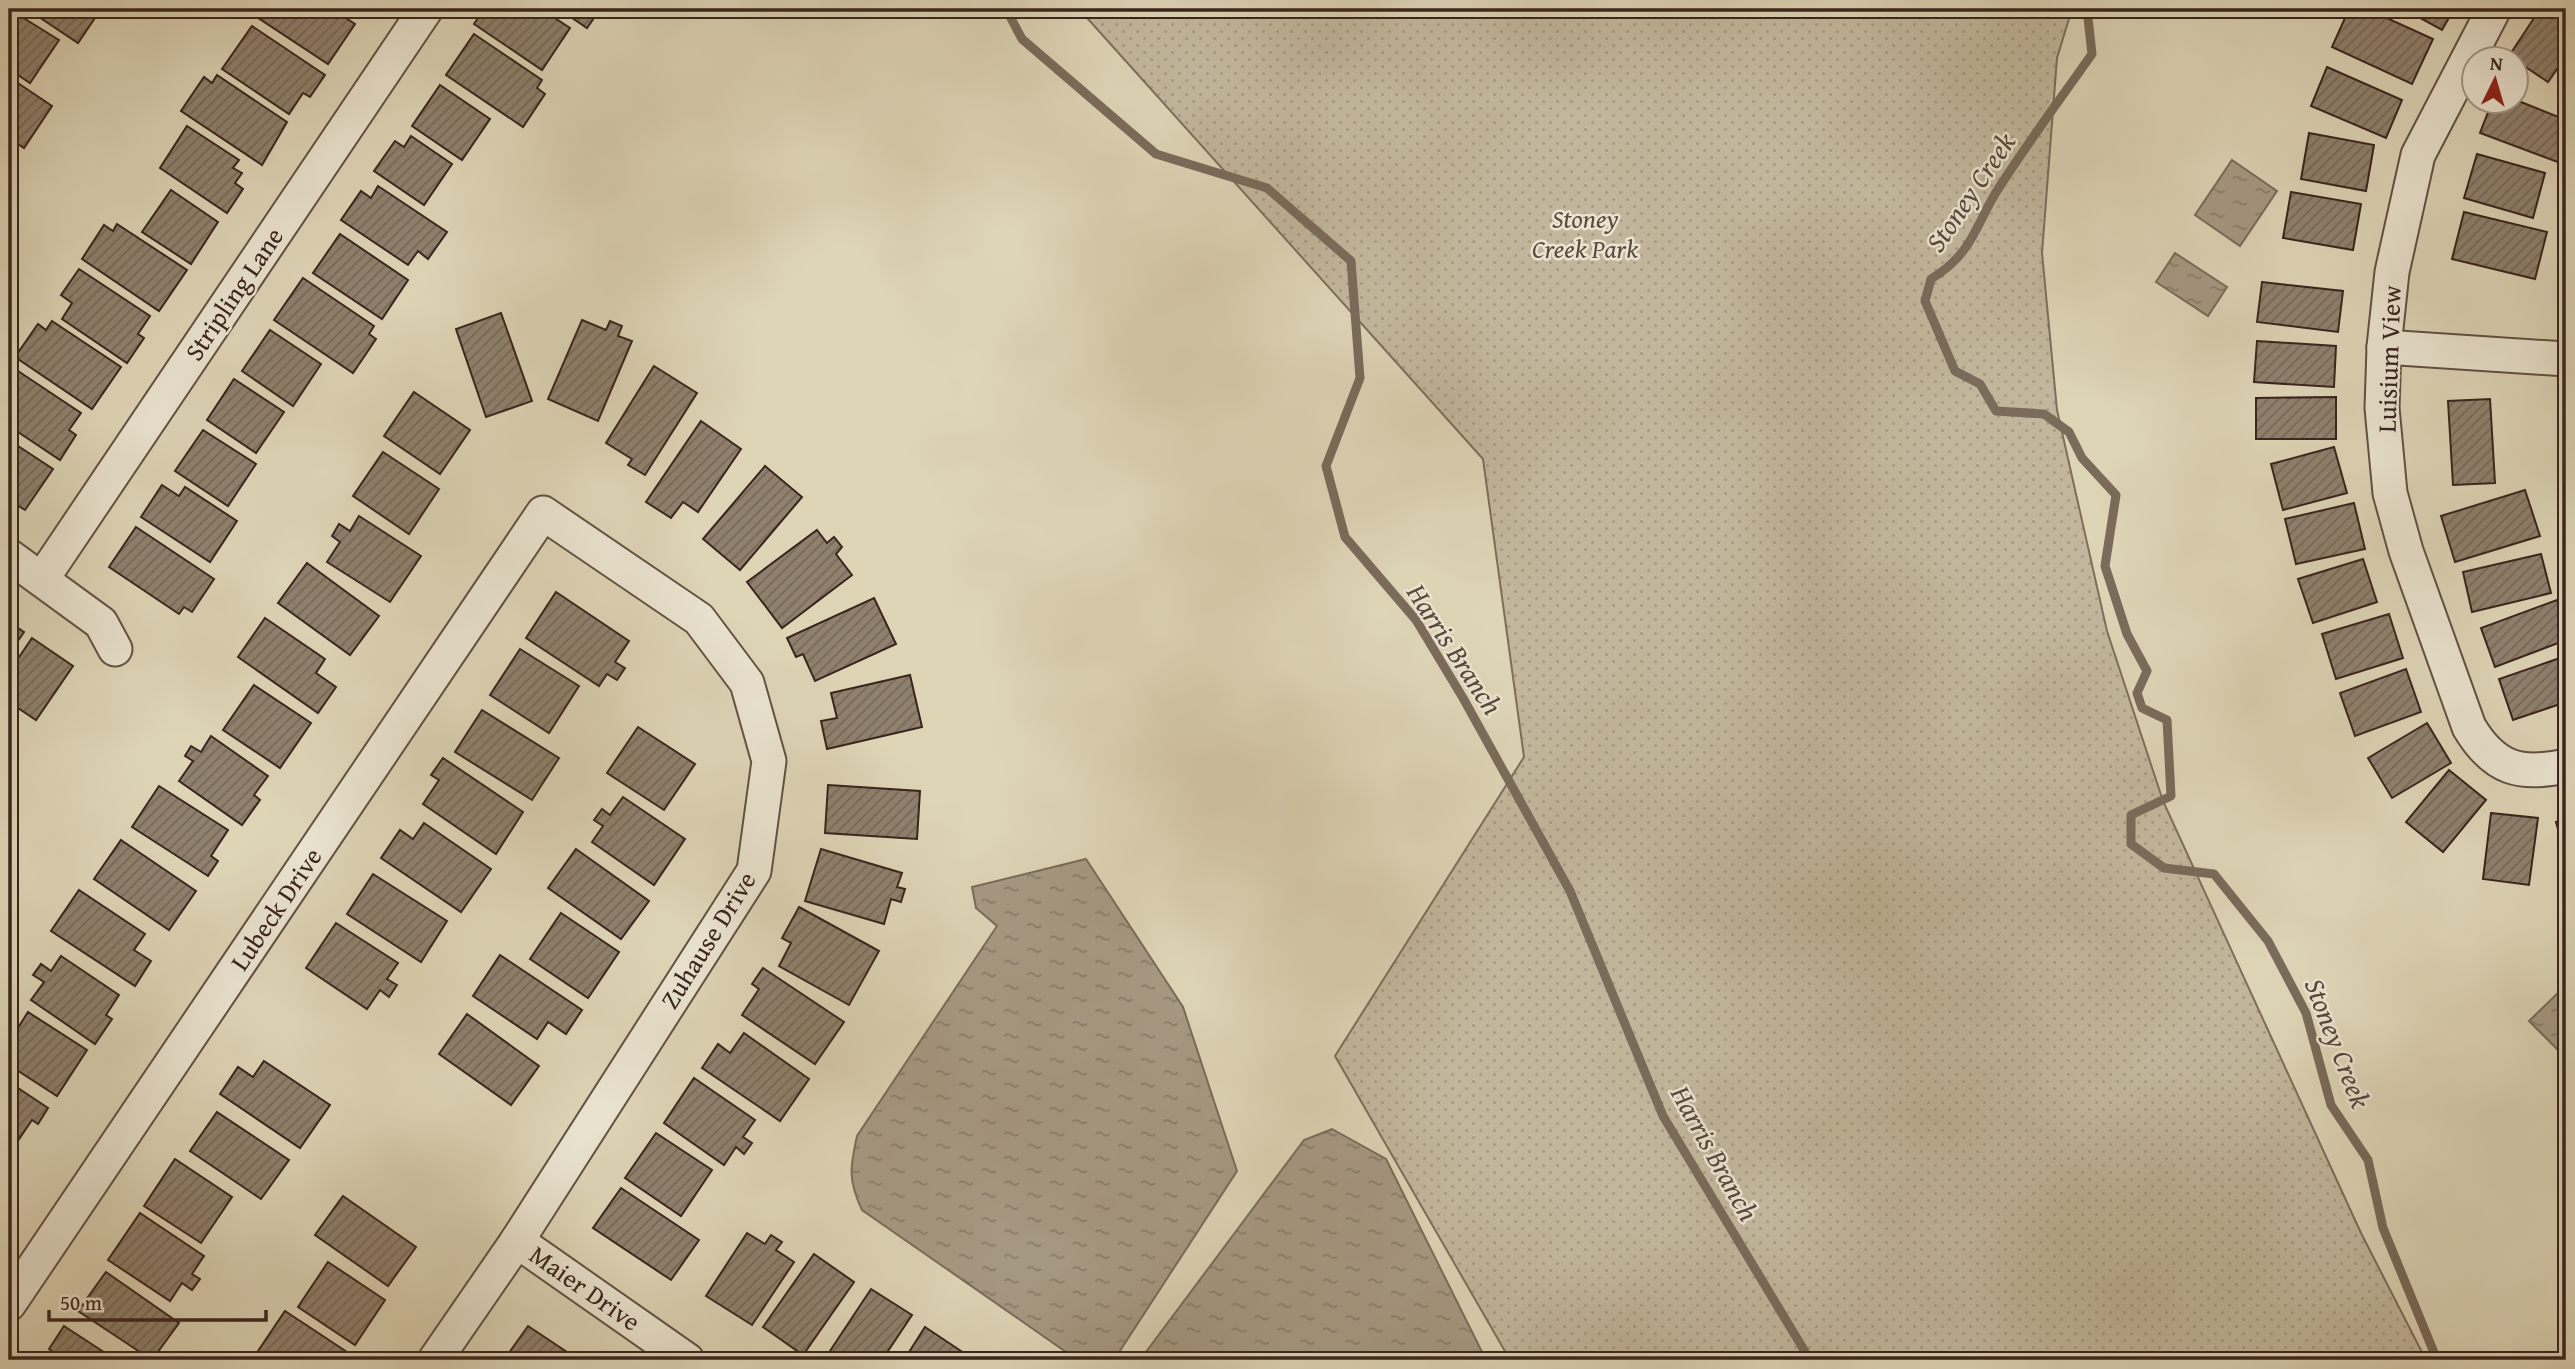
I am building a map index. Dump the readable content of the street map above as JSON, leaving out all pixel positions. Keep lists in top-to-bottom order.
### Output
{
  "streets": {
    "street": [
      "Stripling Lane",
      "Luisium View",
      "Lubeck Drive",
      "Zuhause Drive",
      "Maier Drive"
    ]
  },
  "crossings": [
    ["Lubeck Drive", "Zuhause Drive"],
    ["Zuhause Drive", "Maier Drive"]
  ],
  "water": ["Stoney Creek", "Harris Branch"],
  "parks": ["Stoney Creek Park"],
  "scale_bar": "50 m",
  "north": "top"
}
